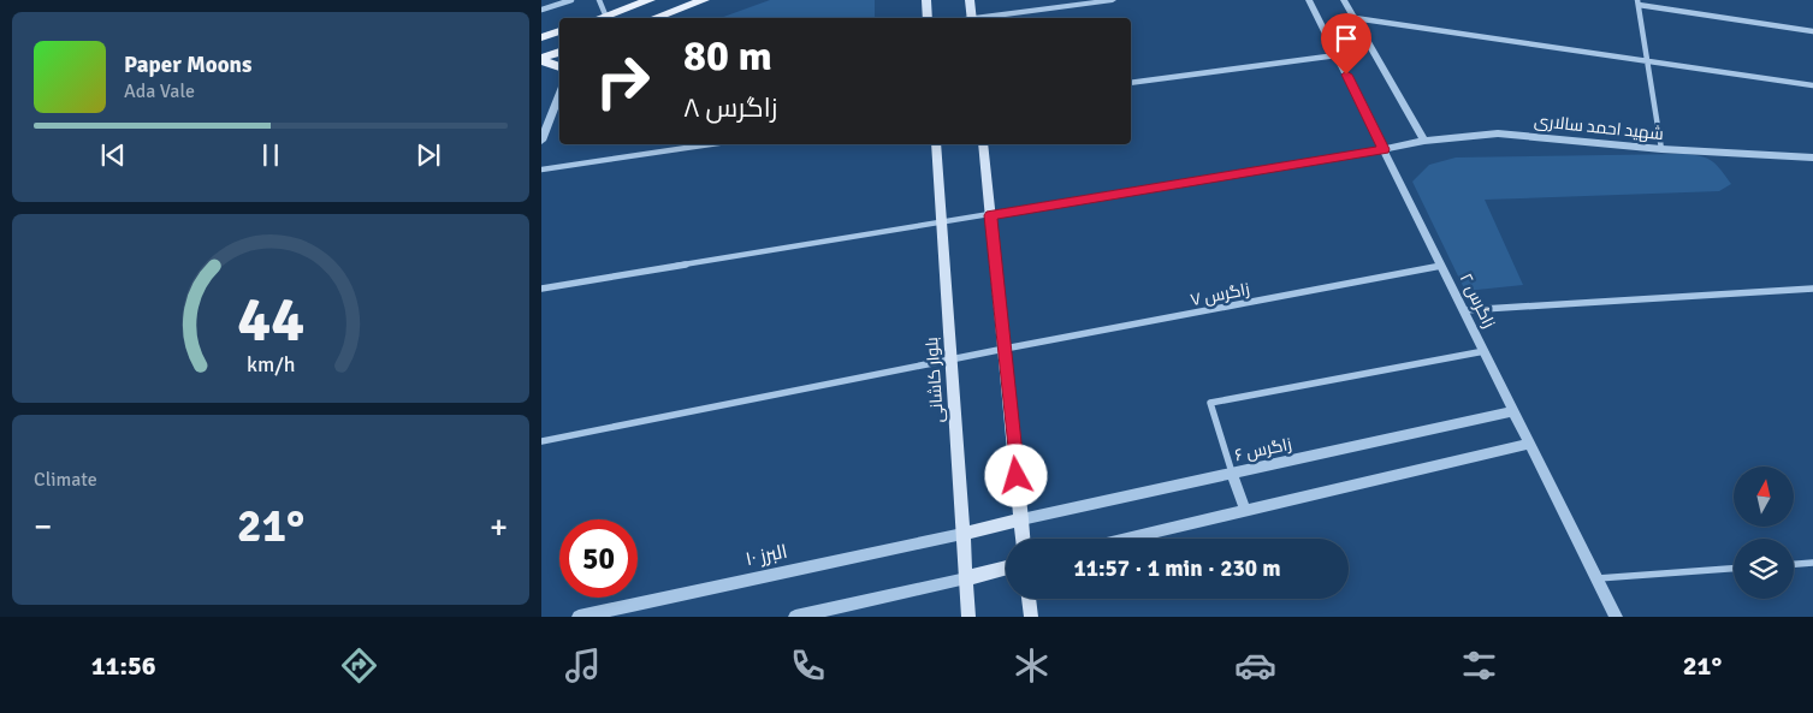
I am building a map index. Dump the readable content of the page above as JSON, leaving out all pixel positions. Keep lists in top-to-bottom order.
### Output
{
  "streets": {
    "main road": ["بلوار کاشانی"],
    "street": [
      "شهید احمد سالاری",
      "زاگرس ۷",
      "زاگرس ۲",
      "زاگرس ۶",
      "البرز ۱۰"
    ]
  },
  "crossings": [
    ["شهید احمد سالاری", "زاگرس ۲"],
    ["زاگرس ۷", "زاگرس ۲"],
    ["زاگرس ۷", "بلوار کاشانی"],
    ["زاگرس ۲", "زاگرس ۶"],
    ["بلوار کاشانی", "البرز ۱۰"]
  ],
  "north": "top",
  "page": {
    "turn": ["80 m", "زاگرس ۸"],
    "song": ["Paper Moons", "Ada Vale"],
    "tile": "Climate",
    "heat": ["−", "21°", "+"],
    "limit": "50",
    "trip": "11:57 · 1 min · 230 m",
    "tabs": ["11:56", "21°"],
    "gauge": ["44", "km/h"]
  }
}
